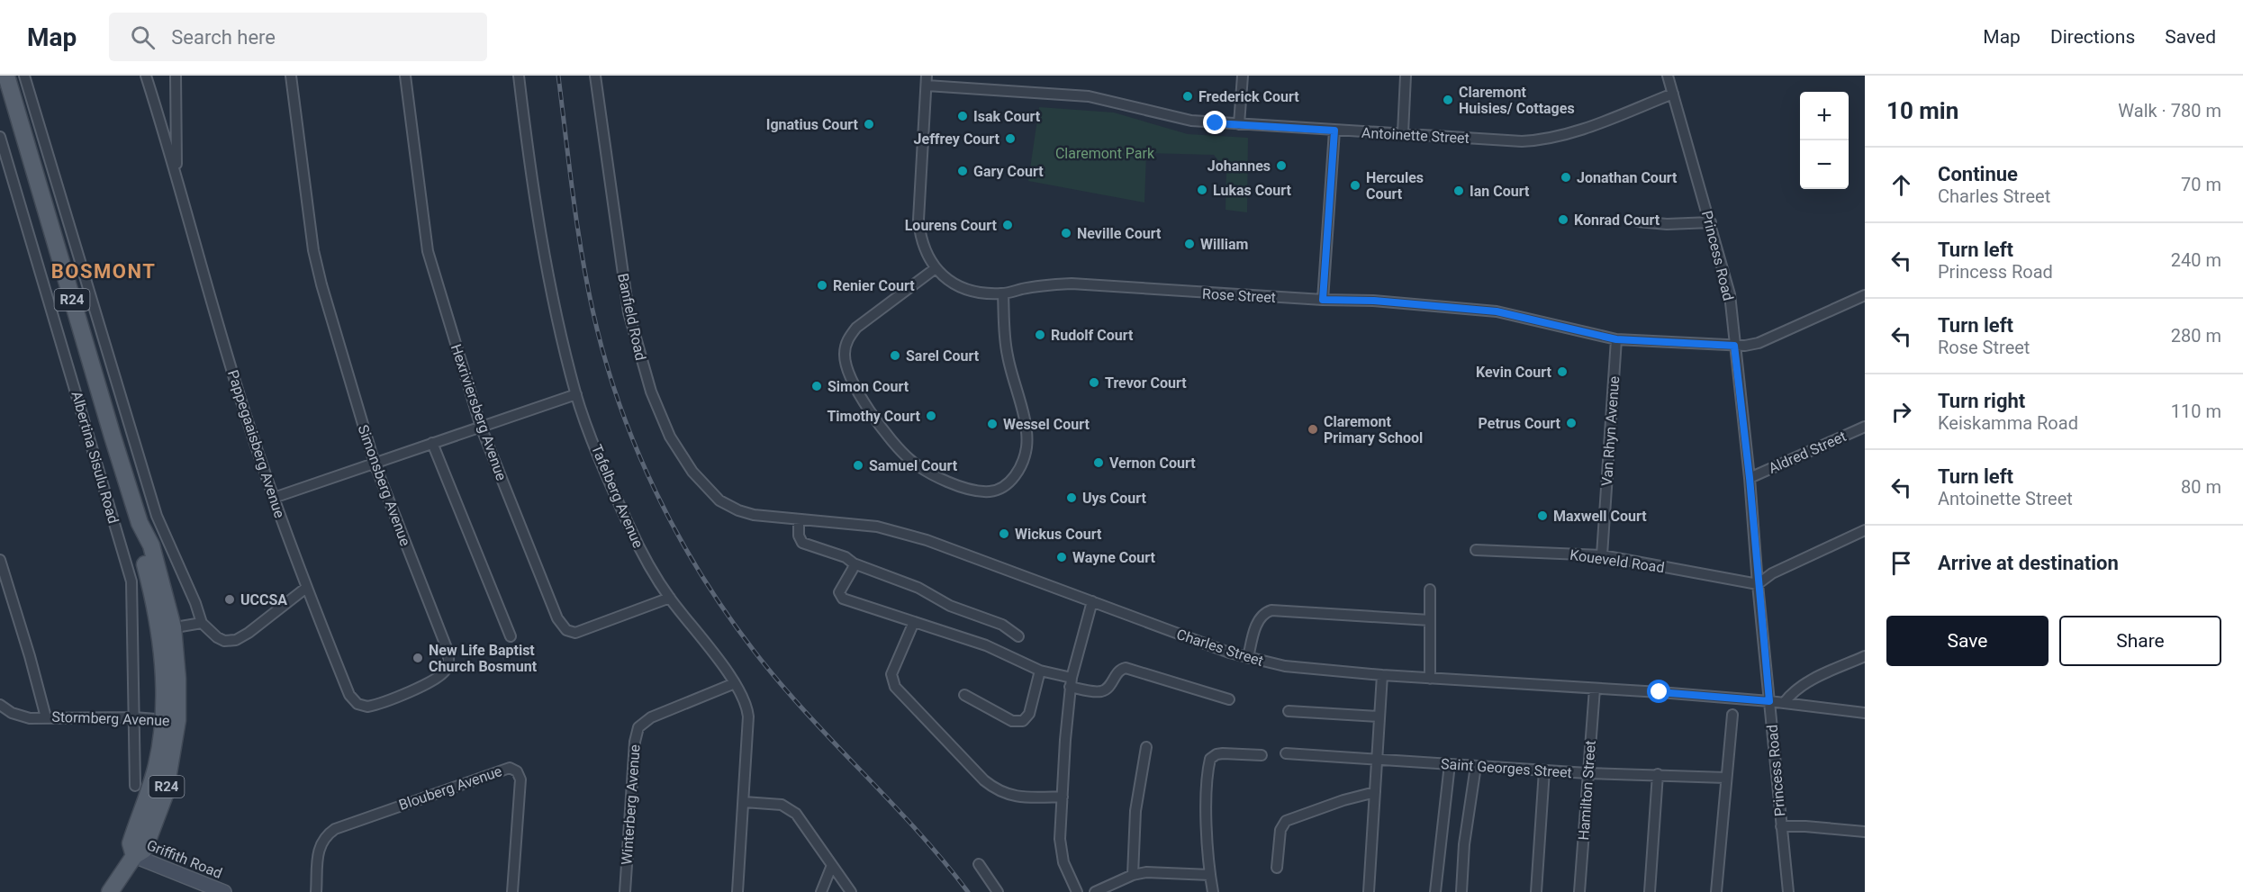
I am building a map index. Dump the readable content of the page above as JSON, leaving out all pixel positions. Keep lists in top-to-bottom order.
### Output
{
  "streets": {
    "main road": ["R24", "Albertina Sisulu Road"],
    "street": [
      "Antoinette Street",
      "Princess Road",
      "Rose Street",
      "Banfield Road",
      "Hexriviersberg Avenue",
      "Van Rhyn Avenue",
      "Pappegaaisberg Avenue",
      "Aldred Street",
      "Simonsberg Avenue",
      "Tafelberg Avenue",
      "Koueveld Road",
      "Charles Street",
      "Stormberg Avenue",
      "Saint Georges Street",
      "Blouberg Avenue",
      "Hamilton Street",
      "Winterberg Avenue",
      "Griffith Road"
    ]
  },
  "crossings": [
    ["Antoinette Street", "Princess Road"],
    ["Antoinette Street", "Rose Street"],
    ["Princess Road", "Rose Street"],
    ["Princess Road", "Aldred Street"],
    ["Princess Road", "Koueveld Road"],
    ["Princess Road", "Charles Street"],
    ["Rose Street", "Van Rhyn Avenue"],
    ["Banfield Road", "Charles Street"],
    ["Hexriviersberg Avenue", "Tafelberg Avenue"],
    ["Van Rhyn Avenue", "Koueveld Road"],
    ["Pappegaaisberg Avenue", "Simonsberg Avenue"],
    ["Albertina Sisulu Road", "Stormberg Avenue"],
    ["Albertina Sisulu Road", "Griffith Road"],
    ["Tafelberg Avenue", "Winterberg Avenue"],
    ["Charles Street", "Hamilton Street"],
    ["Saint Georges Street", "Hamilton Street"]
  ],
  "districts": ["BOSMONT"],
  "parks": ["Claremont Park"],
  "places": [
    "Frederick Court",
    "Claremont Huisies/ Cottages",
    "Isak Court",
    "Ignatius Court",
    "Jeffrey Court",
    "Johannes",
    "Gary Court",
    "Jonathan Court",
    "Hercules Court",
    "Lukas Court",
    "Ian Court",
    "Konrad Court",
    "Lourens Court",
    "Neville Court",
    "William",
    "Renier Court",
    "Rudolf Court",
    "Sarel Court",
    "Kevin Court",
    "Trevor Court",
    "Simon Court",
    "Timothy Court",
    "Petrus Court",
    "Wessel Court",
    "Claremont Primary School",
    "Vernon Court",
    "Samuel Court",
    "Uys Court",
    "Maxwell Court",
    "Wickus Court",
    "Wayne Court",
    "UCCSA",
    "New Life Baptist Church Bosmunt"
  ],
  "page": {
    "header": "Map",
    "search": "Search here",
    "nav": ["Map", "Directions", "Saved"],
    "heading": ["10 min", "Walk · 780 m"],
    "map_buttons": ["+", "−"],
    "list": [
      ["Continue", "Charles Street", "70 m"],
      ["Turn left", "Princess Road", "240 m"],
      ["Turn left", "Rose Street", "280 m"],
      ["Turn right", "Keiskamma Road", "110 m"],
      ["Turn left", "Antoinette Street", "80 m"],
      "Arrive at destination"
    ],
    "buttons": ["Save", "Share"]
  }
}
